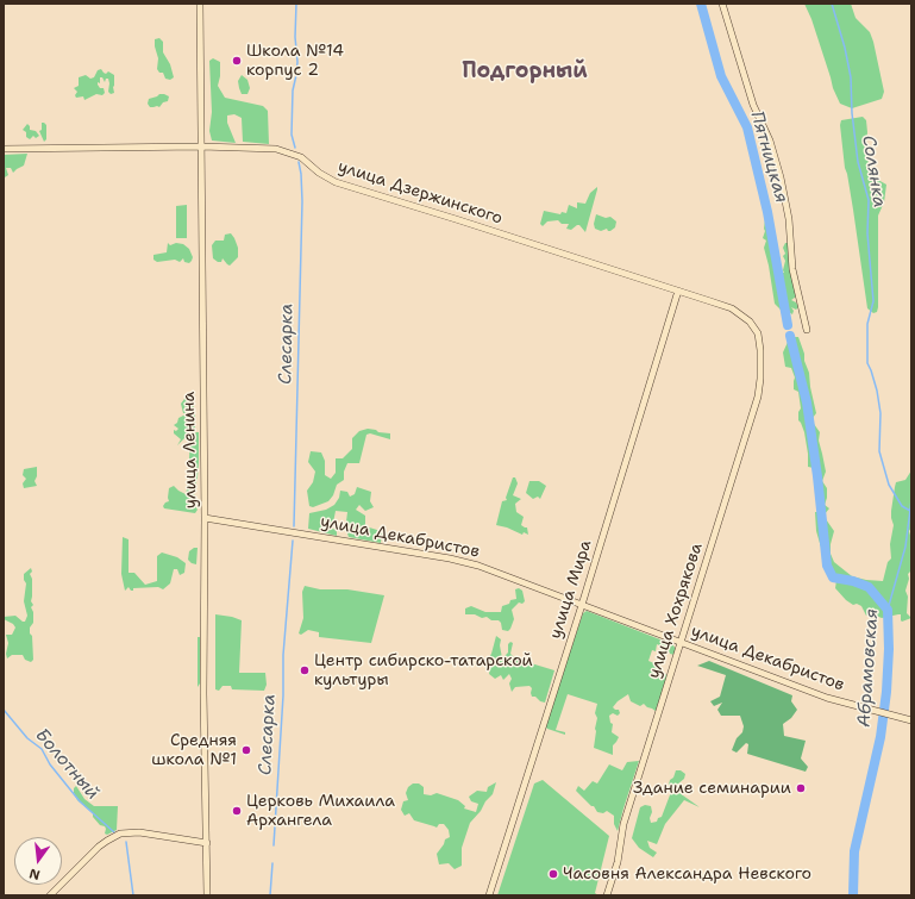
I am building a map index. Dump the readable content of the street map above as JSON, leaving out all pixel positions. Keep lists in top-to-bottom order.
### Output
{
  "streets": {
    "main road": [
      "улица Дзержинского",
      "улица Ленина",
      "улица Декабристов",
      "улица Мира",
      "улица Хохрякова"
    ]
  },
  "crossings": [
    ["улица Дзержинского", "улица Ленина"],
    ["улица Дзержинского", "улица Мира"],
    ["улица Дзержинского", "улица Хохрякова"],
    ["улица Ленина", "улица Декабристов"],
    ["улица Декабристов", "улица Мира"],
    ["улица Декабристов", "улица Хохрякова"]
  ],
  "districts": ["Подгорный"],
  "water": [
    "Пятницкая",
    "Солянка",
    "Слесарка",
    "Абрамовская",
    "Болотный"
  ],
  "places": [
    "Школа №14 корпус 2",
    "Центр сибирско-татарской культуры",
    "Средняя школа №1",
    "Здание семинарии",
    "Церковь Михаила Архангела",
    "Часовня Александра Невского"
  ],
  "north": "bottom"
}
